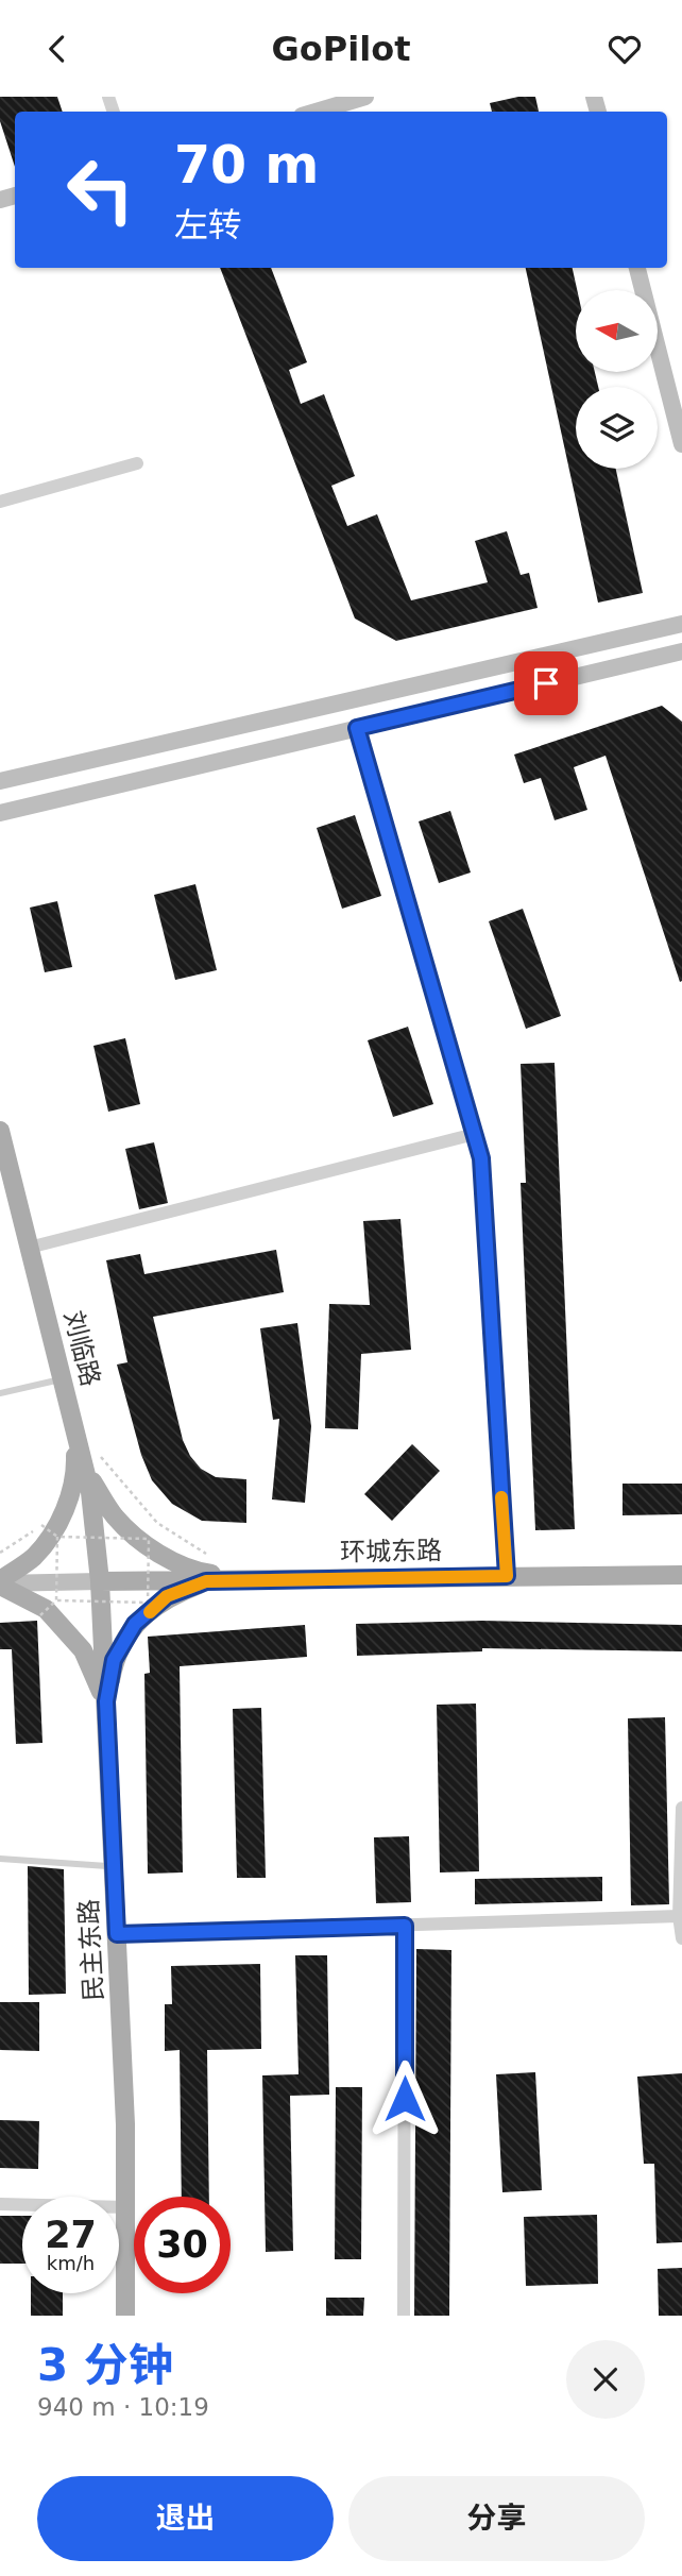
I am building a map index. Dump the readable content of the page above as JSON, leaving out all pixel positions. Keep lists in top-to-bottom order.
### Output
{
  "streets": {
    "main road": ["刘临路", "环城东路", "民主东路"]
  },
  "crossings": [
    ["刘临路", "环城东路"],
    ["刘临路", "民主东路"],
    ["环城东路", "民主东路"]
  ],
  "north": "left",
  "page": {
    "header": "GoPilot",
    "turn": ["70 m", "左转"],
    "speed": "27 km/h",
    "limit": "30",
    "heading": ["3 分钟", "940 m · 10:19"],
    "buttons": ["退出", "分享"]
  }
}
